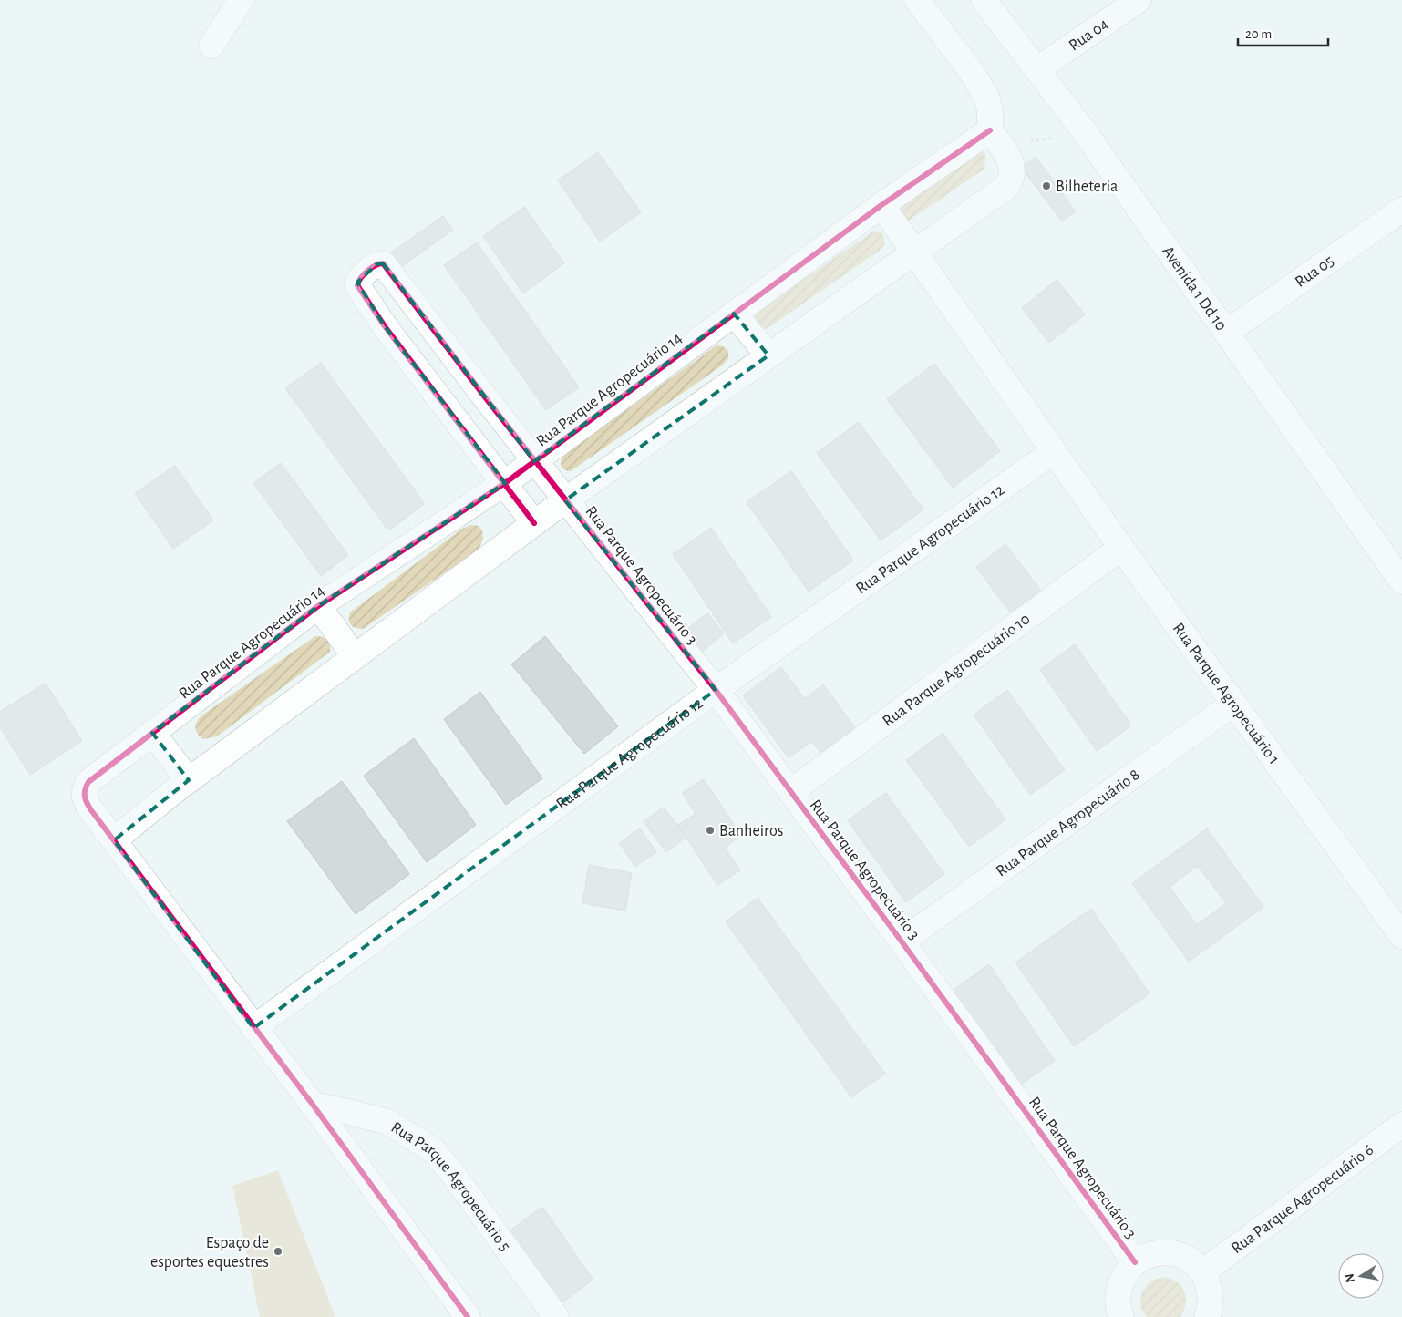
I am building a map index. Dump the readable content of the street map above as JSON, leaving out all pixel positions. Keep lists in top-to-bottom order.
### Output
{
  "streets": {
    "street": [
      "Rua 04",
      "Rua 05",
      "Avenida 1 Dd 10",
      "Rua Parque Agropecuário 14",
      "Rua Parque Agropecuário 12",
      "Rua Parque Agropecuário 3",
      "Rua Parque Agropecuário 10",
      "Rua Parque Agropecuário 1",
      "Rua Parque Agropecuário 8",
      "Rua Parque Agropecuário 5",
      "Rua Parque Agropecuário 6"
    ]
  },
  "crossings": [
    ["Rua 04", "Avenida 1 Dd 10"],
    ["Rua 05", "Avenida 1 Dd 10"],
    ["Rua Parque Agropecuário 14", "Rua Parque Agropecuário 3"],
    ["Rua Parque Agropecuário 14", "Rua Parque Agropecuário 1"],
    ["Rua Parque Agropecuário 12", "Rua Parque Agropecuário 3"],
    ["Rua Parque Agropecuário 12", "Rua Parque Agropecuário 1"],
    ["Rua Parque Agropecuário 3", "Rua Parque Agropecuário 10"],
    ["Rua Parque Agropecuário 3", "Rua Parque Agropecuário 8"],
    ["Rua Parque Agropecuário 10", "Rua Parque Agropecuário 1"],
    ["Rua Parque Agropecuário 1", "Rua Parque Agropecuário 8"]
  ],
  "places": ["Bilheteria", "Banheiros", "Espaço de esportes equestres"],
  "scale_bar": "20 m",
  "north": "left"
}
